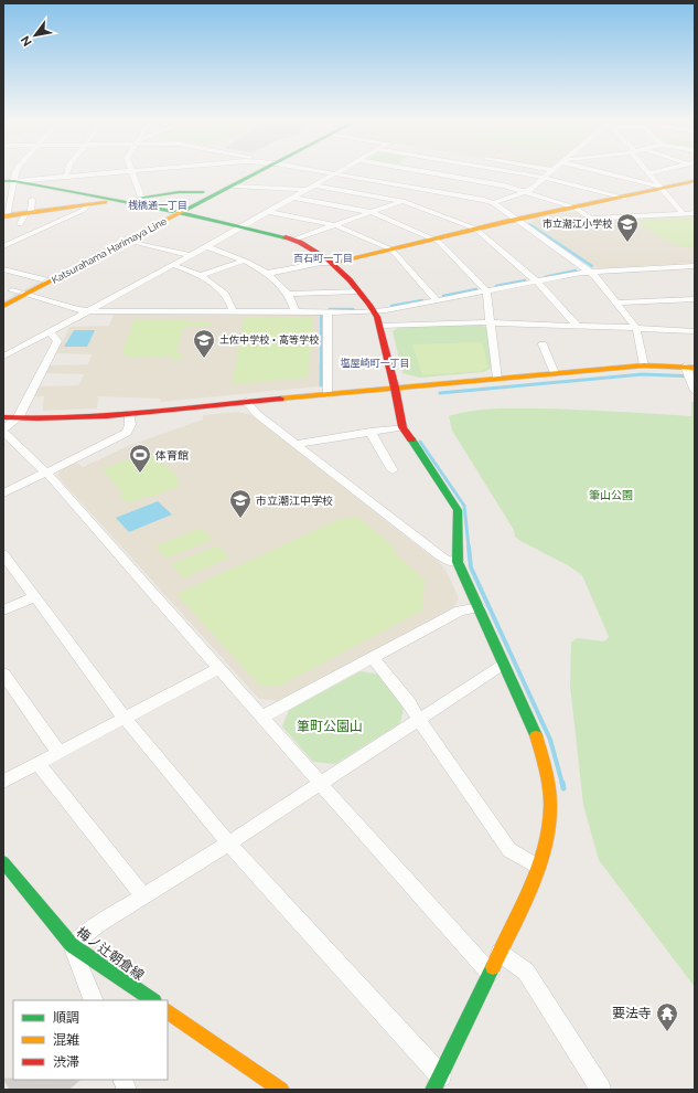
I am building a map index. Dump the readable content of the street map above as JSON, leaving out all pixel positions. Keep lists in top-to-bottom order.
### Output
{
  "streets": {
    "street": ["Katsurahama Harimaya Line", "梅ノ辻朝倉線"]
  },
  "districts": ["桟橋通一丁目", "百石町一丁目", "塩屋崎町一丁目"],
  "parks": ["筆山公園", "筆町公園山"],
  "places": {
    "school or university": ["市立潮江小学校", "土佐中学校・高等学校", "市立潮江中学校"],
    "sports": ["体育館"],
    "temple": ["要法寺"]
  },
  "legend": ["順調", "混雑", "渋滞"],
  "north": "bottom left"
}
